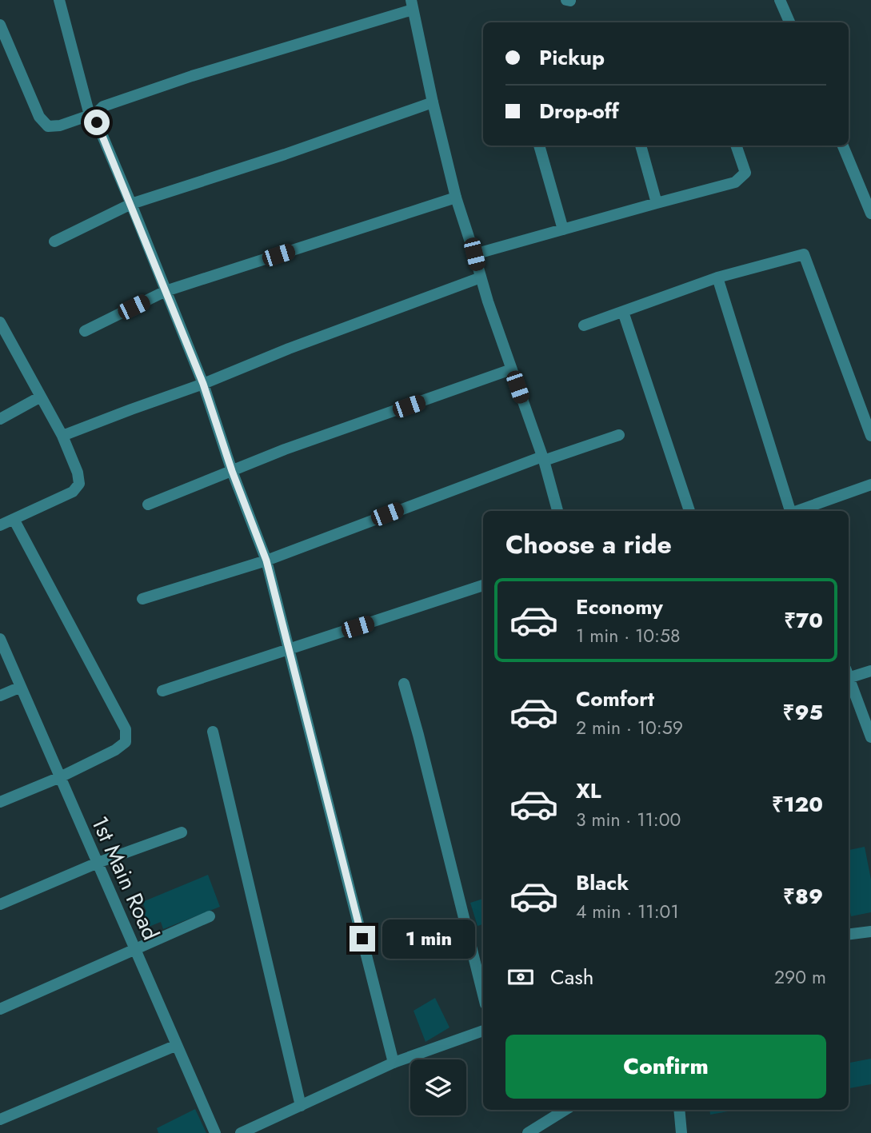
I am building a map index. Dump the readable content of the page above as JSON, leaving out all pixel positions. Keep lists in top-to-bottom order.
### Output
{
  "streets": {
    "street": ["1st Main Road"]
  },
  "page": {
    "banner": ["Pickup", "Drop-off"],
    "heading": "Choose a ride",
    "list": [
      {
        "name": "Economy",
        "note": "1 min · 10:58",
        "value": "₹70"
      },
      {
        "name": "Comfort",
        "note": "2 min · 10:59",
        "value": "₹95"
      },
      {
        "name": "XL",
        "note": "3 min · 11:00",
        "value": "₹120"
      },
      {
        "name": "Black",
        "note": "4 min · 11:01",
        "value": "₹89"
      }
    ],
    "bubble": "1 min",
    "pay": ["Cash", "290 m"],
    "buttons": "Confirm"
  }
}
